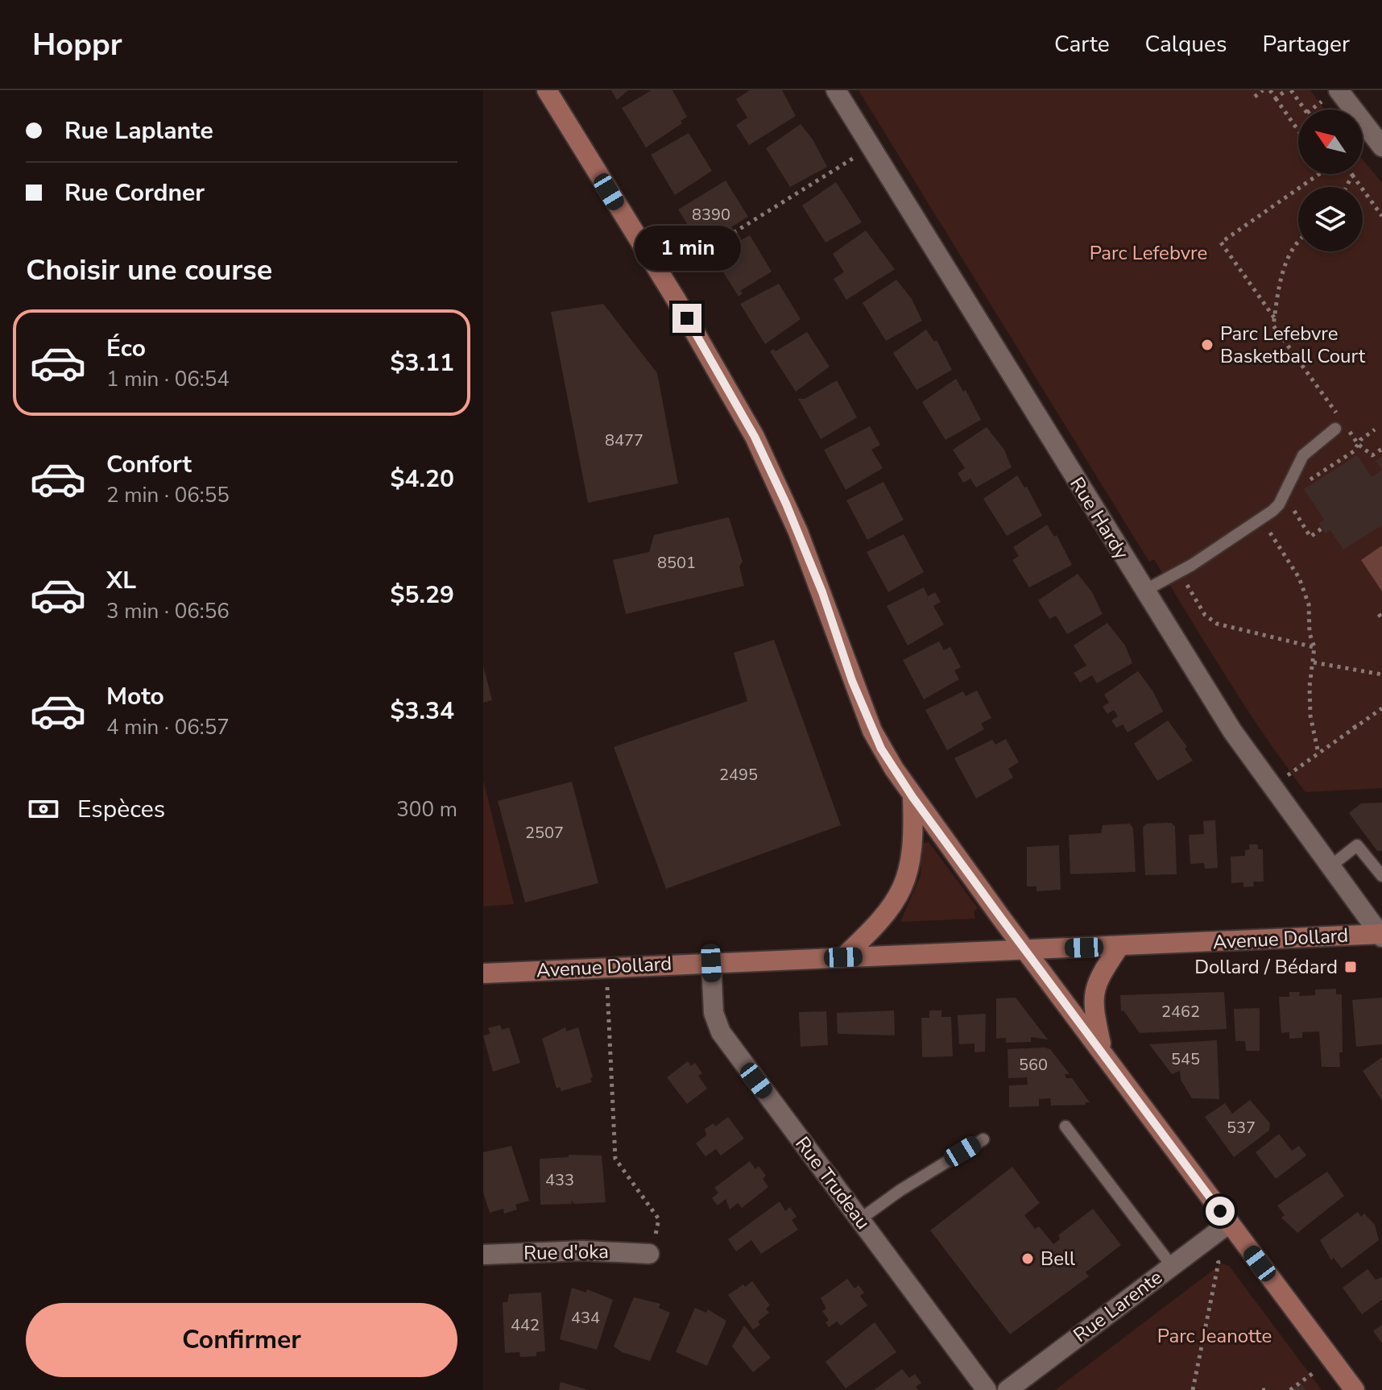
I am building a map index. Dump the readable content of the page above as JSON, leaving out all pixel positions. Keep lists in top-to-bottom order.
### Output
{
  "streets": {
    "street": [
      "Rue Hardy",
      "Avenue Dollard",
      "Rue Trudeau",
      "Rue d'oka",
      "Rue Larente"
    ]
  },
  "crossings": [
    ["Rue Hardy", "Avenue Dollard"],
    ["Avenue Dollard", "Rue Trudeau"]
  ],
  "parks": ["Parc Lefebvre", "Parc Jeanotte"],
  "places": {
    "other": ["Parc Lefebvre Basketball Court", "Bell"],
    "transit": ["Dollard / Bédard"]
  },
  "house_numbers": [
    "8390",
    "8477",
    "8501",
    "2495",
    "2507",
    "2462",
    "545",
    "560",
    "537",
    "433",
    "434",
    "442"
  ],
  "north": "top left",
  "page": {
    "header": "Hoppr",
    "nav": ["Carte", "Calques", "Partager"],
    "banner": ["Rue Laplante", "Rue Cordner"],
    "bubble": "1 min",
    "heading": "Choisir une course",
    "list": [
      {
        "name": "Éco",
        "note": "1 min · 06:54",
        "value": "$3.11"
      },
      {
        "name": "Confort",
        "note": "2 min · 06:55",
        "value": "$4.20"
      },
      {
        "name": "XL",
        "note": "3 min · 06:56",
        "value": "$5.29"
      },
      {
        "name": "Moto",
        "note": "4 min · 06:57",
        "value": "$3.34"
      }
    ],
    "pay": ["Espèces", "300 m"],
    "buttons": "Confirmer"
  }
}
